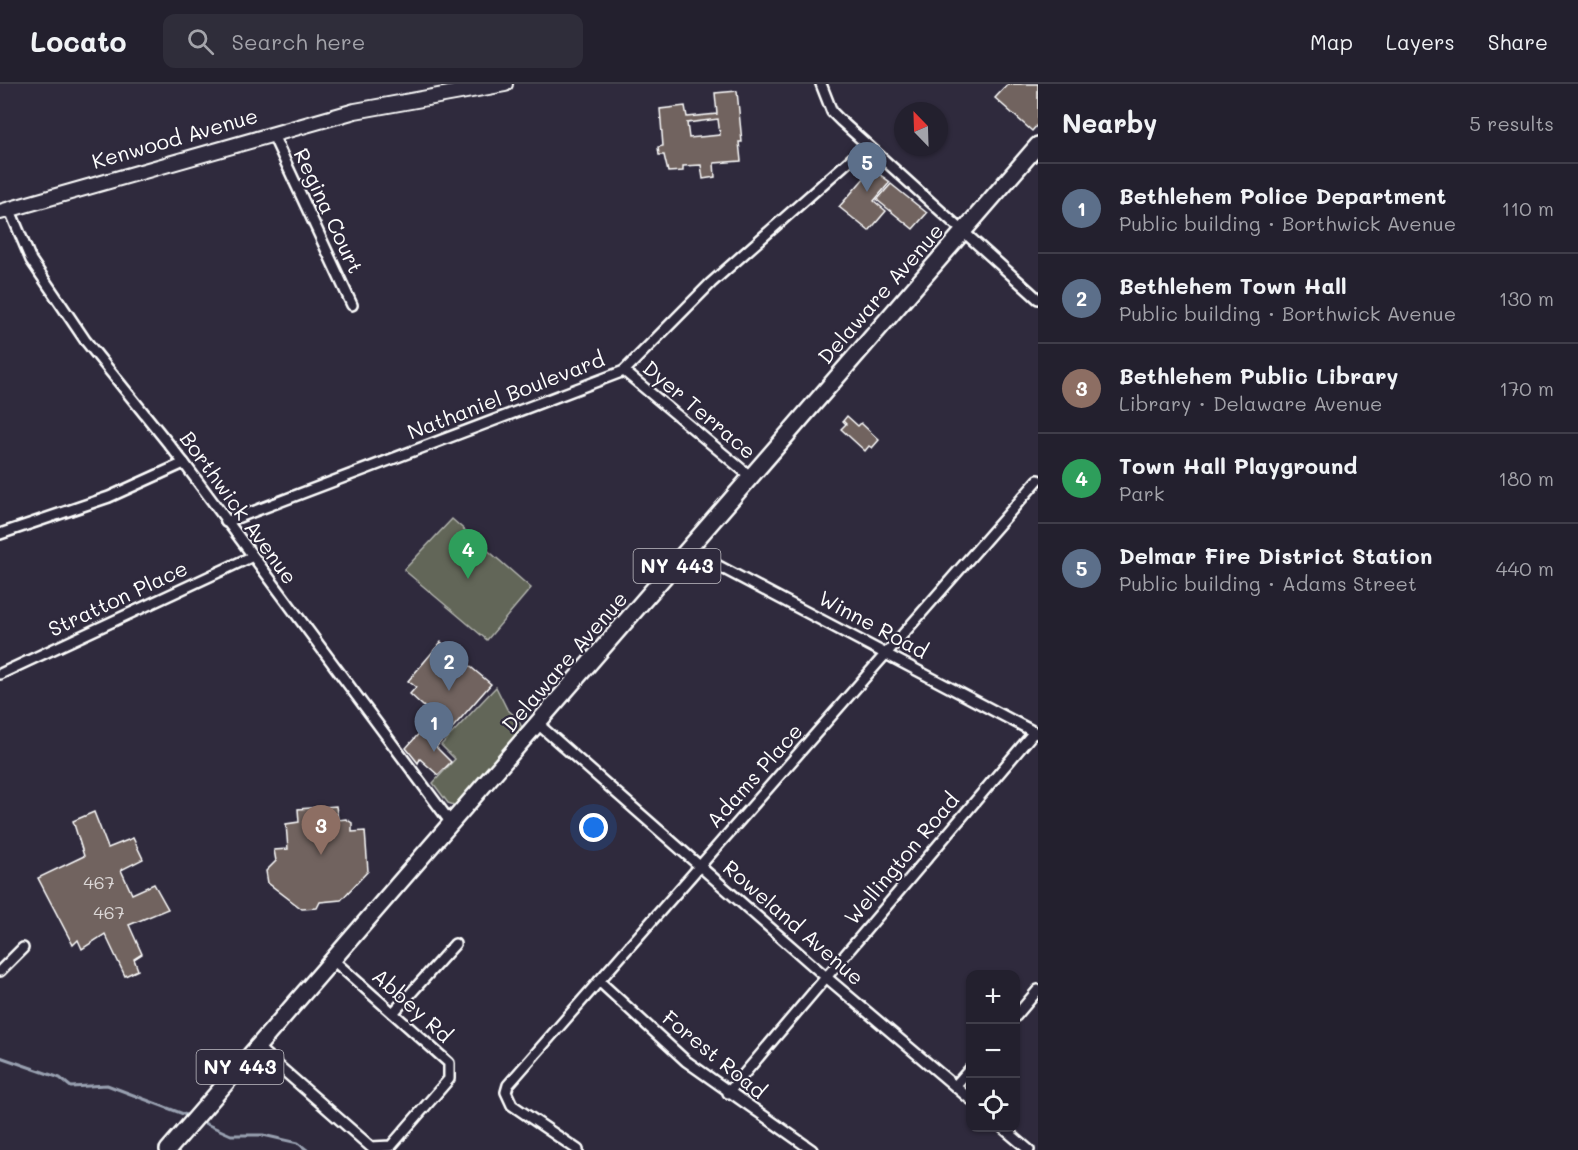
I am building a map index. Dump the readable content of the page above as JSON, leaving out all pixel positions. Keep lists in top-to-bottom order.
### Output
{
  "streets": {
    "main road": ["Kenwood Avenue", "Delaware Avenue", "NY 443"],
    "street": [
      "Regina Court",
      "Nathaniel Boulevard",
      "Dyer Terrace",
      "Borthwick Avenue",
      "Stratton Place",
      "Winne Road",
      "Adams Place",
      "Wellington Road",
      "Roweland Avenue",
      "Abbey Rd",
      "Forest Road"
    ]
  },
  "crossings": [
    ["Kenwood Avenue", "Regina Court"],
    ["Kenwood Avenue", "Borthwick Avenue"],
    ["Delaware Avenue", "Dyer Terrace"],
    ["Delaware Avenue", "Borthwick Avenue"],
    ["Delaware Avenue", "Winne Road"],
    ["Delaware Avenue", "Roweland Avenue"],
    ["Delaware Avenue", "Abbey Rd"],
    ["Nathaniel Boulevard", "Dyer Terrace"],
    ["Nathaniel Boulevard", "Borthwick Avenue"],
    ["Borthwick Avenue", "Stratton Place"],
    ["Winne Road", "Adams Place"],
    ["Winne Road", "Wellington Road"],
    ["Adams Place", "Roweland Avenue"],
    ["Adams Place", "Forest Road"],
    ["Wellington Road", "Roweland Avenue"],
    ["Wellington Road", "Forest Road"]
  ],
  "house_numbers": ["467", "467"],
  "north": "top left",
  "page": {
    "header": "Locato",
    "search": "Search here",
    "nav": ["Map", "Layers", "Share"],
    "heading": ["Nearby", "5 results"],
    "pins": [
      "5",
      "4",
      "2",
      "1",
      "3"
    ],
    "list": [
      {
        "mark": "1",
        "name": "Bethlehem Police Department",
        "note": "Public building · Borthwick Avenue",
        "value": "110 m"
      },
      {
        "mark": "2",
        "name": "Bethlehem Town Hall",
        "note": "Public building · Borthwick Avenue",
        "value": "130 m"
      },
      {
        "mark": "3",
        "name": "Bethlehem Public Library",
        "note": "Library · Delaware Avenue",
        "value": "170 m"
      },
      {
        "mark": "4",
        "name": "Town Hall Playground",
        "note": "Park",
        "value": "180 m"
      },
      {
        "mark": "5",
        "name": "Delmar Fire District Station",
        "note": "Public building · Adams Street",
        "value": "440 m"
      }
    ],
    "map_buttons": ["+", "−"]
  }
}
